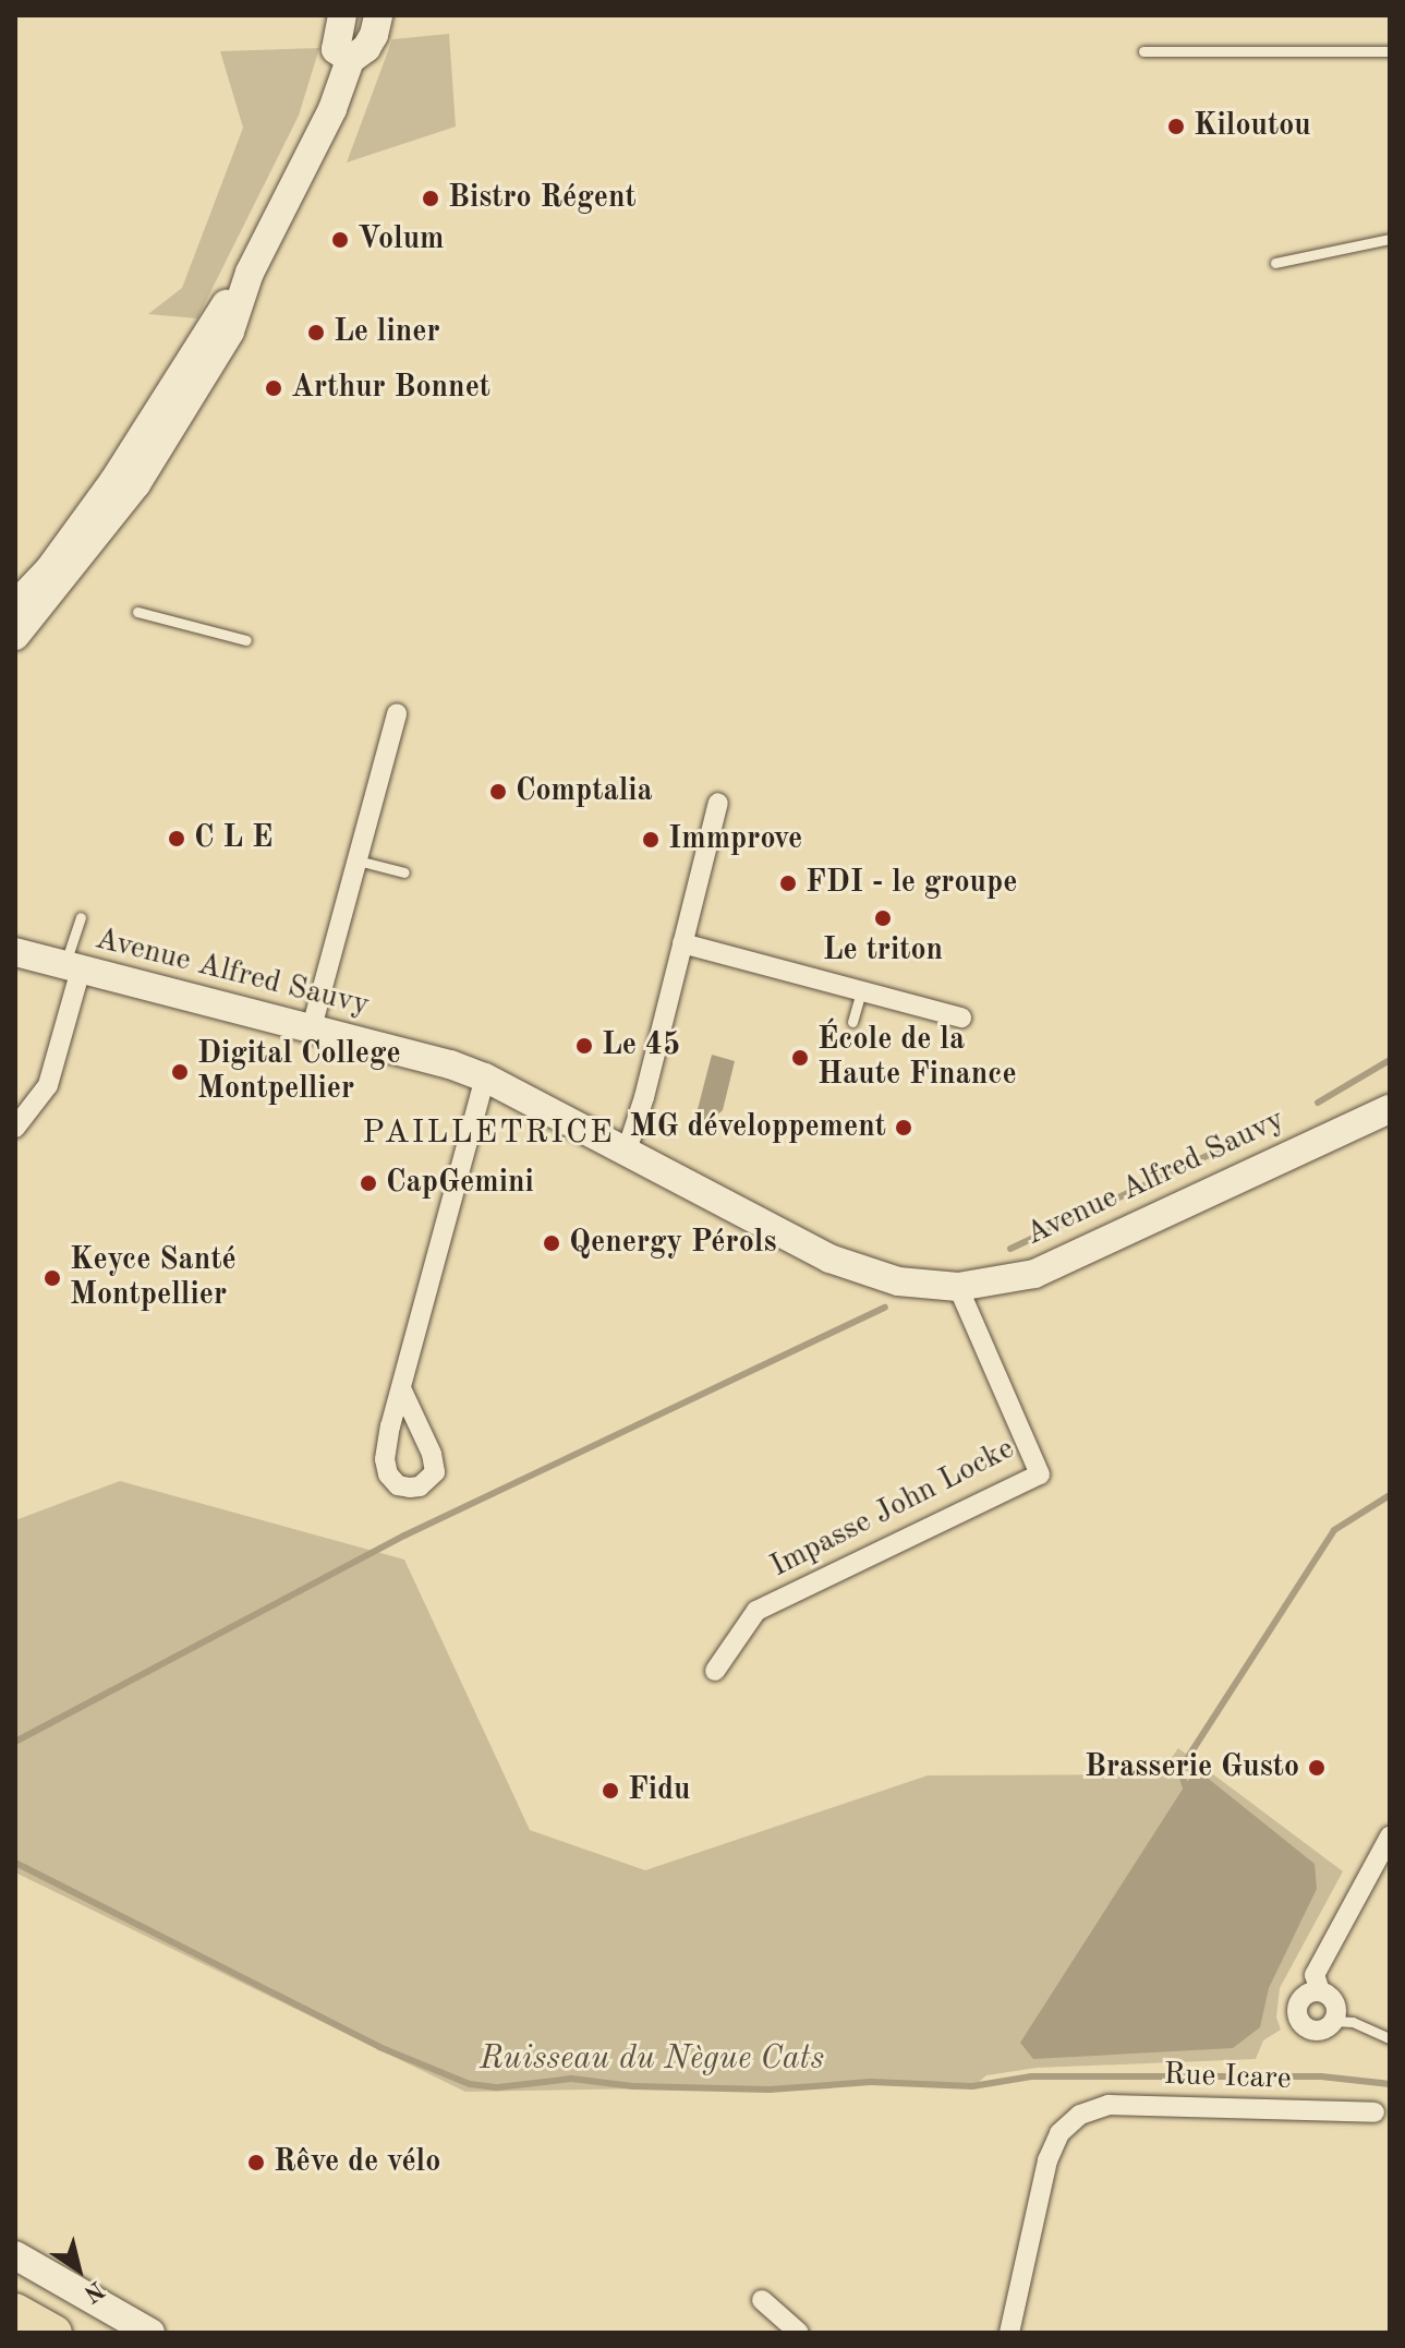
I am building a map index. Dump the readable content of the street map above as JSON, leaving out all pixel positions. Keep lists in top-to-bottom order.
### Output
{
  "streets": {
    "street": ["Avenue Alfred Sauvy", "Impasse John Locke", "Rue Icare"]
  },
  "crossings": [
    ["Avenue Alfred Sauvy", "Impasse John Locke"]
  ],
  "districts": ["PAILLETRICE"],
  "water": ["Ruisseau du Nègue Cats"],
  "places": [
    "Kiloutou",
    "Bistro Régent",
    "Volum",
    "Le liner",
    "Arthur Bonnet",
    "Comptalia",
    "C L E",
    "Immprove",
    "FDI - le groupe",
    "Le triton",
    "Le 45",
    "École de la Haute Finance",
    "Digital College Montpellier",
    "MG développement",
    "CapGemini",
    "Qenergy Pérols",
    "Keyce Santé Montpellier",
    "Brasserie Gusto",
    "Fidu",
    "Rêve de vélo"
  ],
  "north": "bottom right"
}
